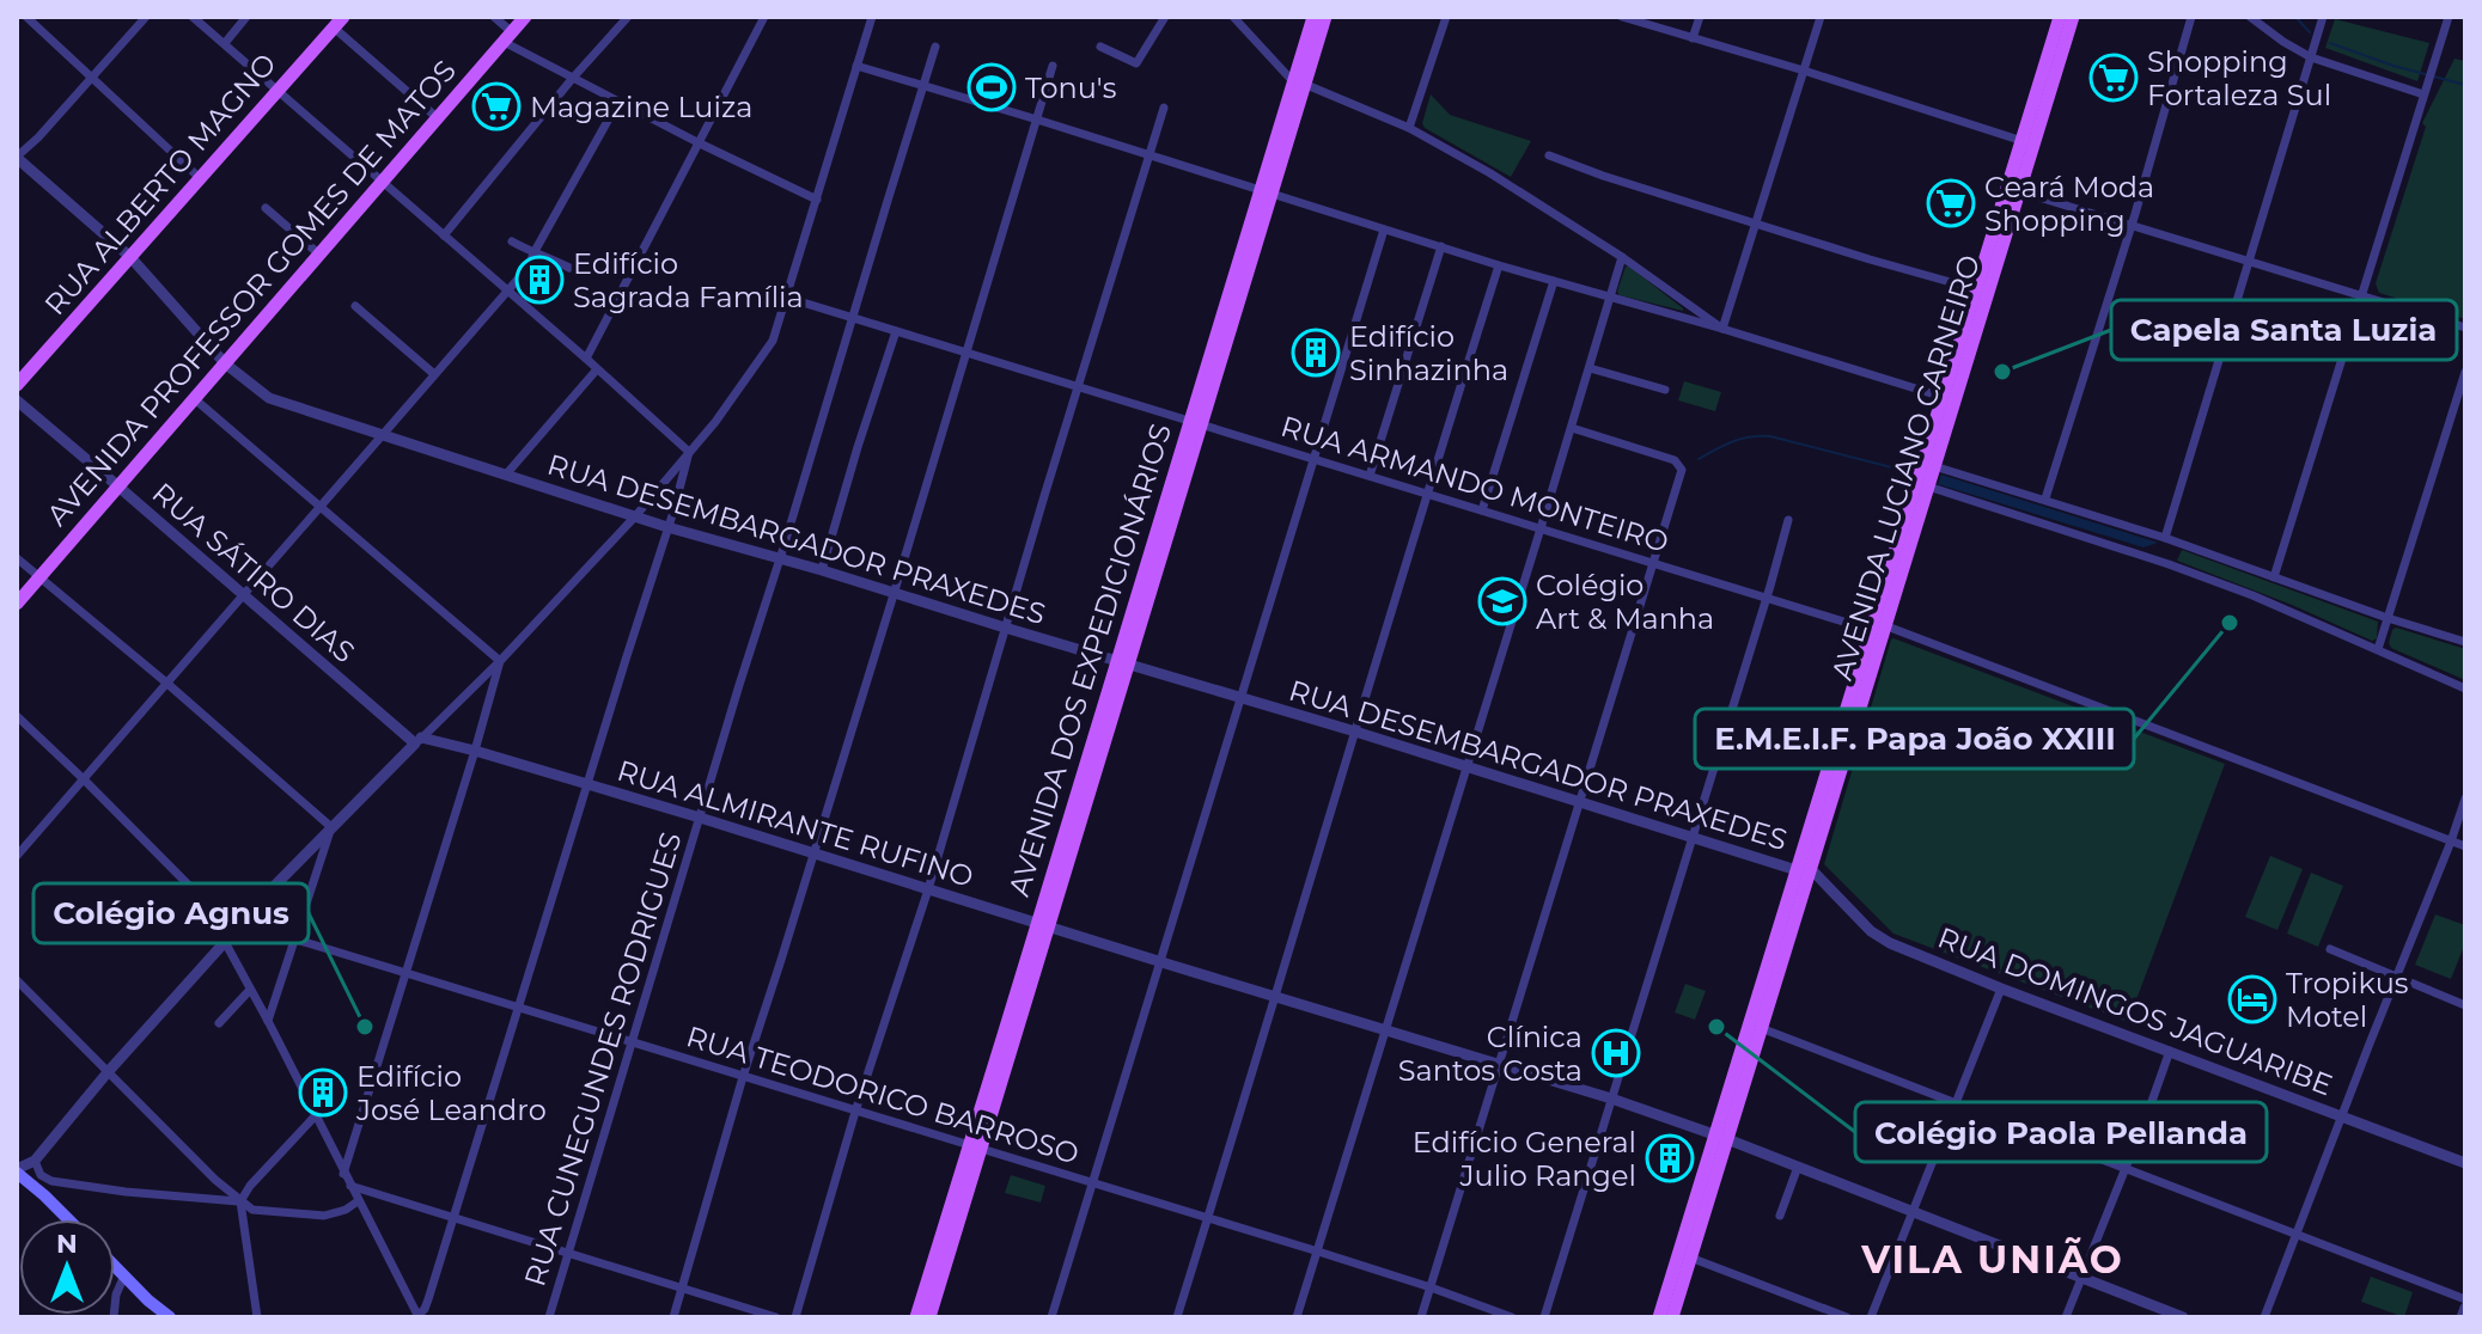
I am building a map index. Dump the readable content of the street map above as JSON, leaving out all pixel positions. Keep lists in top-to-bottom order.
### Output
{
  "streets": {
    "main road": [
      "RUA ALBERTO MAGNO",
      "AVENIDA PROFESSOR GOMES DE MATOS",
      "AVENIDA LUCIANO CARNEIRO",
      "AVENIDA DOS EXPEDICIONÁRIOS"
    ],
    "street": [
      "RUA ARMANDO MONTEIRO",
      "RUA DESEMBARGADOR PRAXEDES",
      "RUA SÁTIRO DIAS",
      "RUA ALMIRANTE RUFINO",
      "RUA DOMINGOS JAGUARIBE",
      "RUA CUNEGUNDES RODRIGUES",
      "RUA TEODORICO BARROSO"
    ]
  },
  "crossings": [
    ["RUA ALBERTO MAGNO", "RUA DESEMBARGADOR PRAXEDES"],
    ["AVENIDA PROFESSOR GOMES DE MATOS", "RUA DESEMBARGADOR PRAXEDES"],
    ["AVENIDA PROFESSOR GOMES DE MATOS", "RUA SÁTIRO DIAS"],
    ["AVENIDA LUCIANO CARNEIRO", "RUA ARMANDO MONTEIRO"],
    ["AVENIDA LUCIANO CARNEIRO", "RUA DESEMBARGADOR PRAXEDES"],
    ["AVENIDA LUCIANO CARNEIRO", "RUA ALMIRANTE RUFINO"],
    ["AVENIDA LUCIANO CARNEIRO", "RUA DOMINGOS JAGUARIBE"],
    ["RUA ARMANDO MONTEIRO", "AVENIDA DOS EXPEDICIONÁRIOS"],
    ["RUA ARMANDO MONTEIRO", "RUA CUNEGUNDES RODRIGUES"],
    ["RUA DESEMBARGADOR PRAXEDES", "AVENIDA DOS EXPEDICIONÁRIOS"],
    ["RUA DESEMBARGADOR PRAXEDES", "RUA DOMINGOS JAGUARIBE"],
    ["RUA DESEMBARGADOR PRAXEDES", "RUA CUNEGUNDES RODRIGUES"],
    ["RUA SÁTIRO DIAS", "RUA ALMIRANTE RUFINO"],
    ["AVENIDA DOS EXPEDICIONÁRIOS", "RUA ALMIRANTE RUFINO"],
    ["AVENIDA DOS EXPEDICIONÁRIOS", "RUA TEODORICO BARROSO"],
    ["RUA ALMIRANTE RUFINO", "RUA CUNEGUNDES RODRIGUES"],
    ["RUA CUNEGUNDES RODRIGUES", "RUA TEODORICO BARROSO"]
  ],
  "districts": ["VILA UNIÃO"],
  "places": {
    "supermarket": ["Shopping Fortaleza Sul", "Magazine Luiza", "Ceará Moda Shopping"],
    "sports": ["Tonu's"],
    "building": [
      "Edifício Sagrada Família",
      "Edifício Sinhazinha",
      "Edifício José Leandro",
      "Edifício General Julio Rangel"
    ],
    "other": [
      "Capela Santa Luzia",
      "E.M.E.I.F. Papa João XXIII",
      "Colégio Agnus",
      "Colégio Paola Pellanda"
    ],
    "school or university": ["Colégio Art & Manha"],
    "hotel": ["Tropikus Motel"],
    "hospital": ["Clínica Santos Costa"]
  },
  "north": "top"
}
